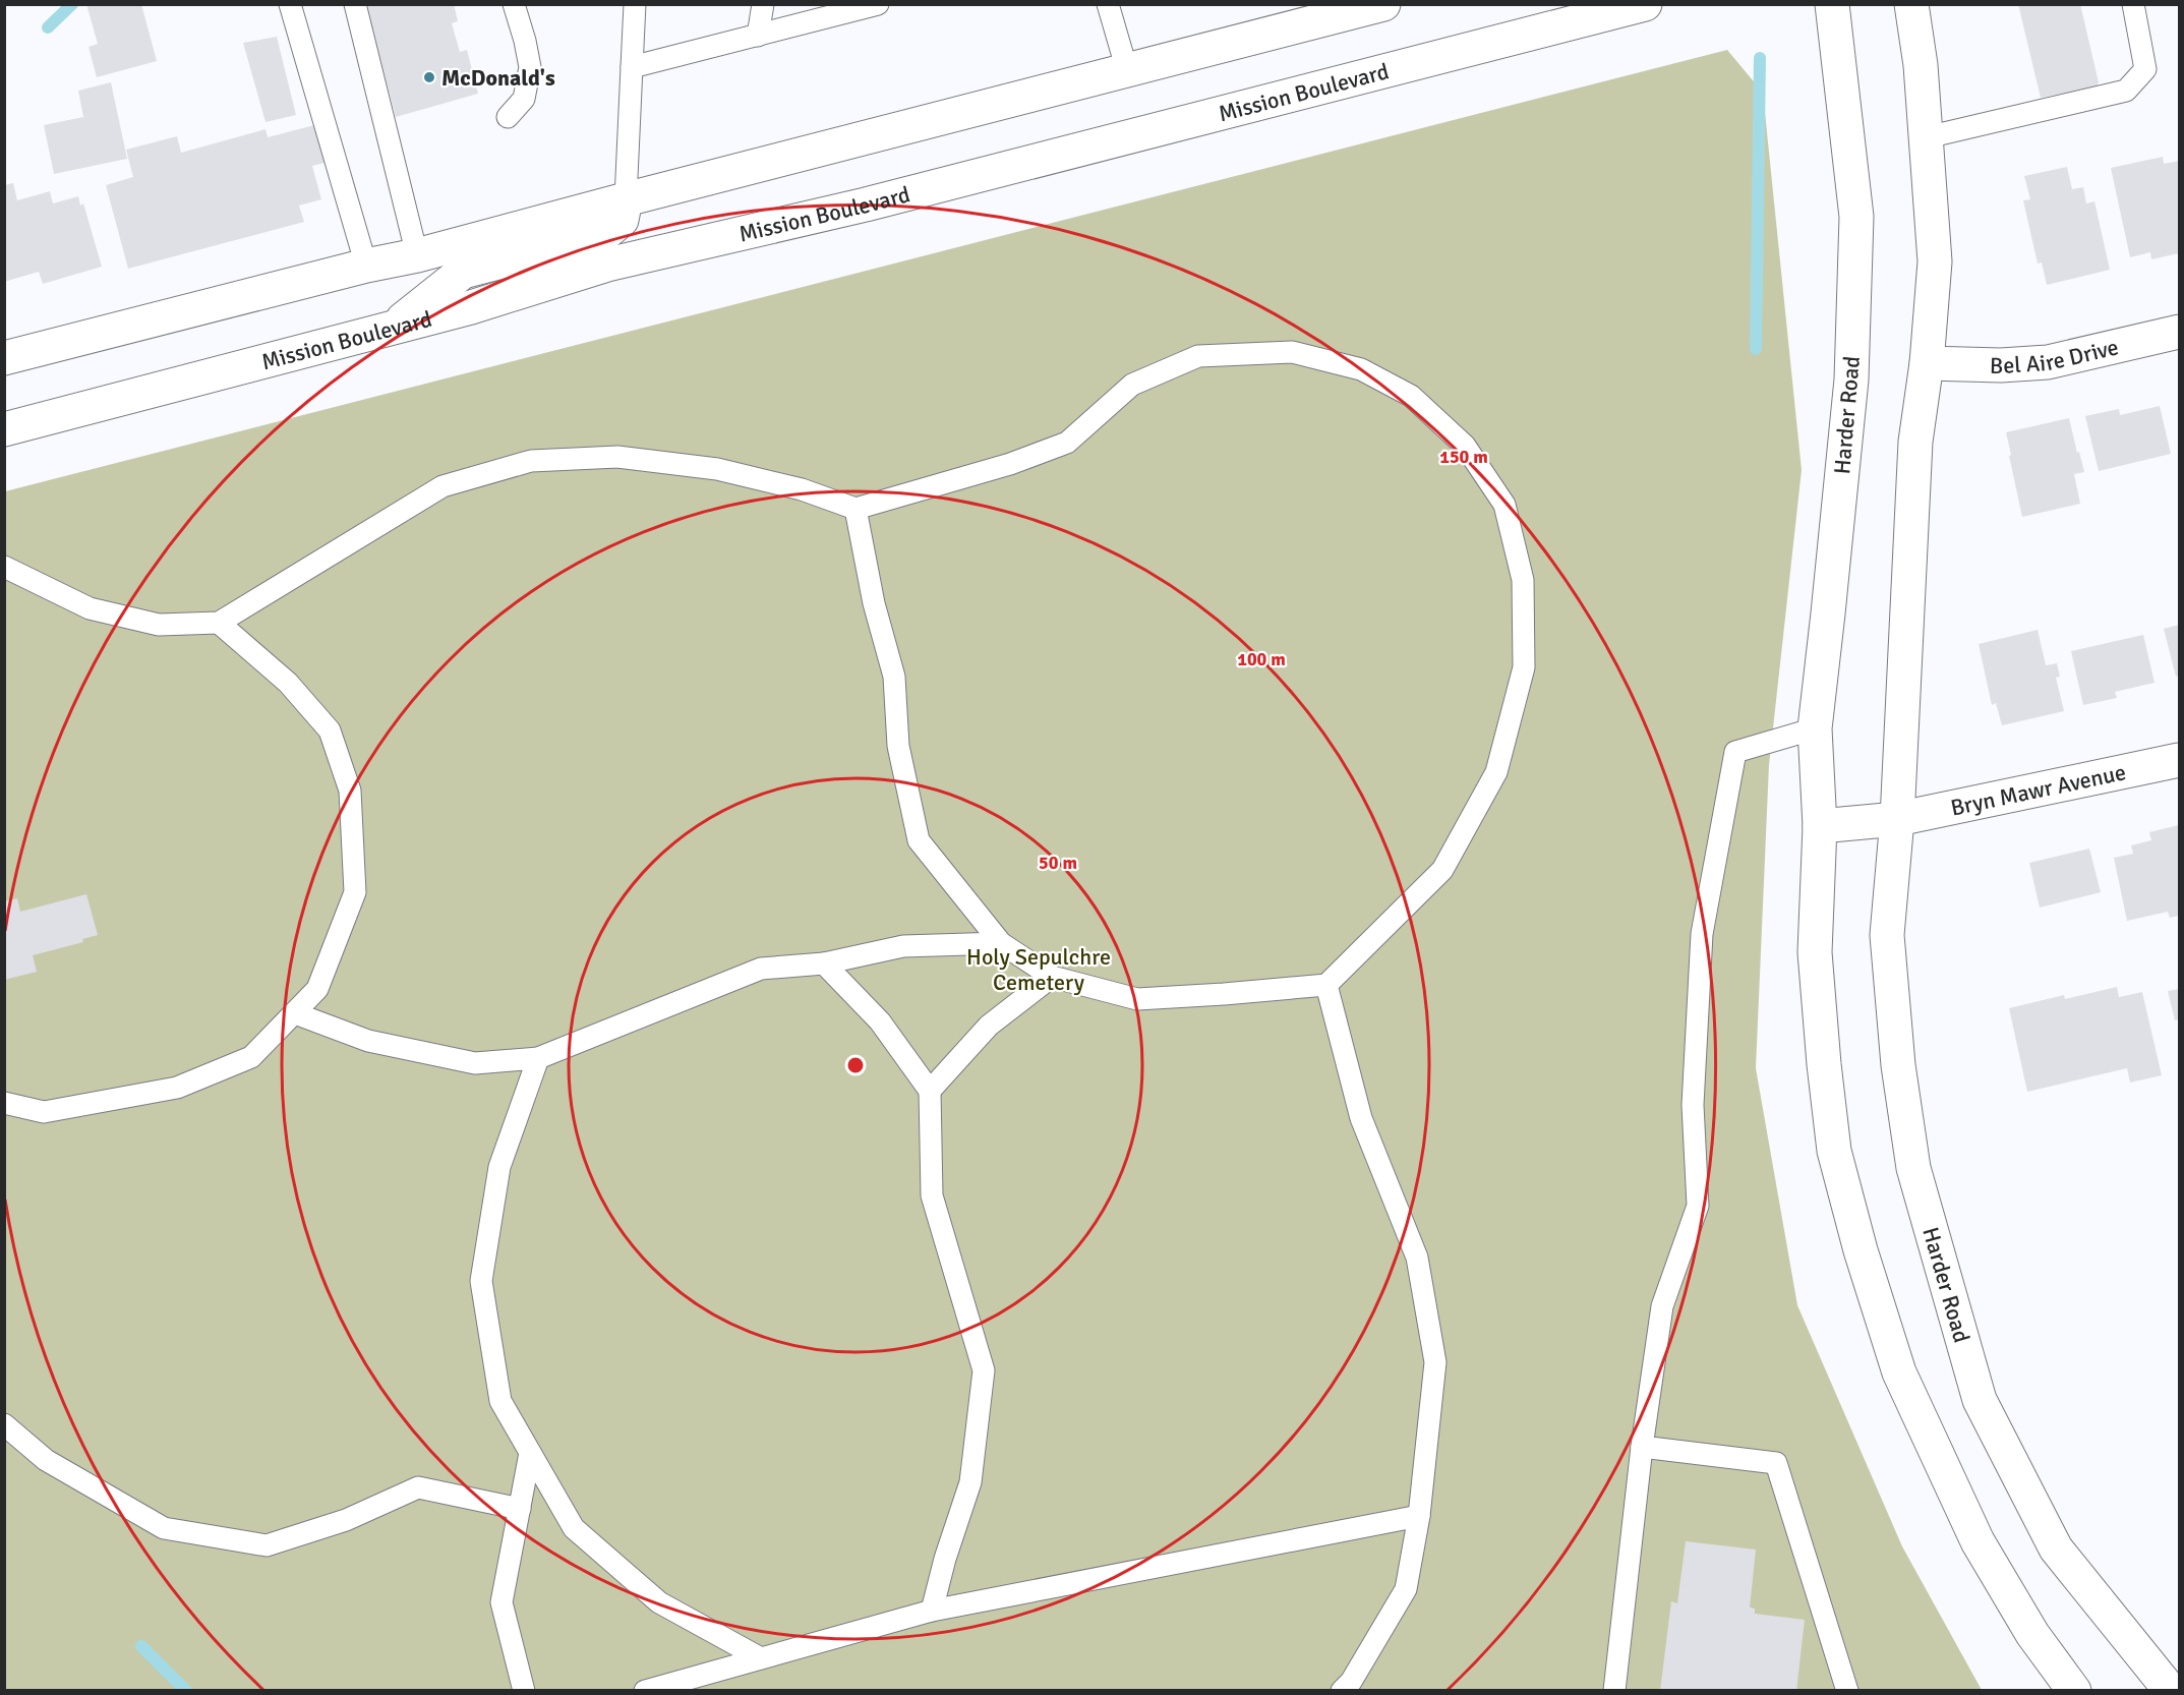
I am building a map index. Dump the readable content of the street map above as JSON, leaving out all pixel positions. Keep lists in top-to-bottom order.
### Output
{
  "streets": {
    "street": [
      "Mission Boulevard",
      "Bel Aire Drive",
      "Harder Road",
      "Bryn Mawr Avenue"
    ]
  },
  "crossings": [
    ["Bel Aire Drive", "Harder Road"],
    ["Harder Road", "Bryn Mawr Avenue"]
  ],
  "parks": ["Holy Sepulchre Cemetery"],
  "places": ["McDonald's"],
  "rings": ["150 m", "100 m", "50 m"]
}
